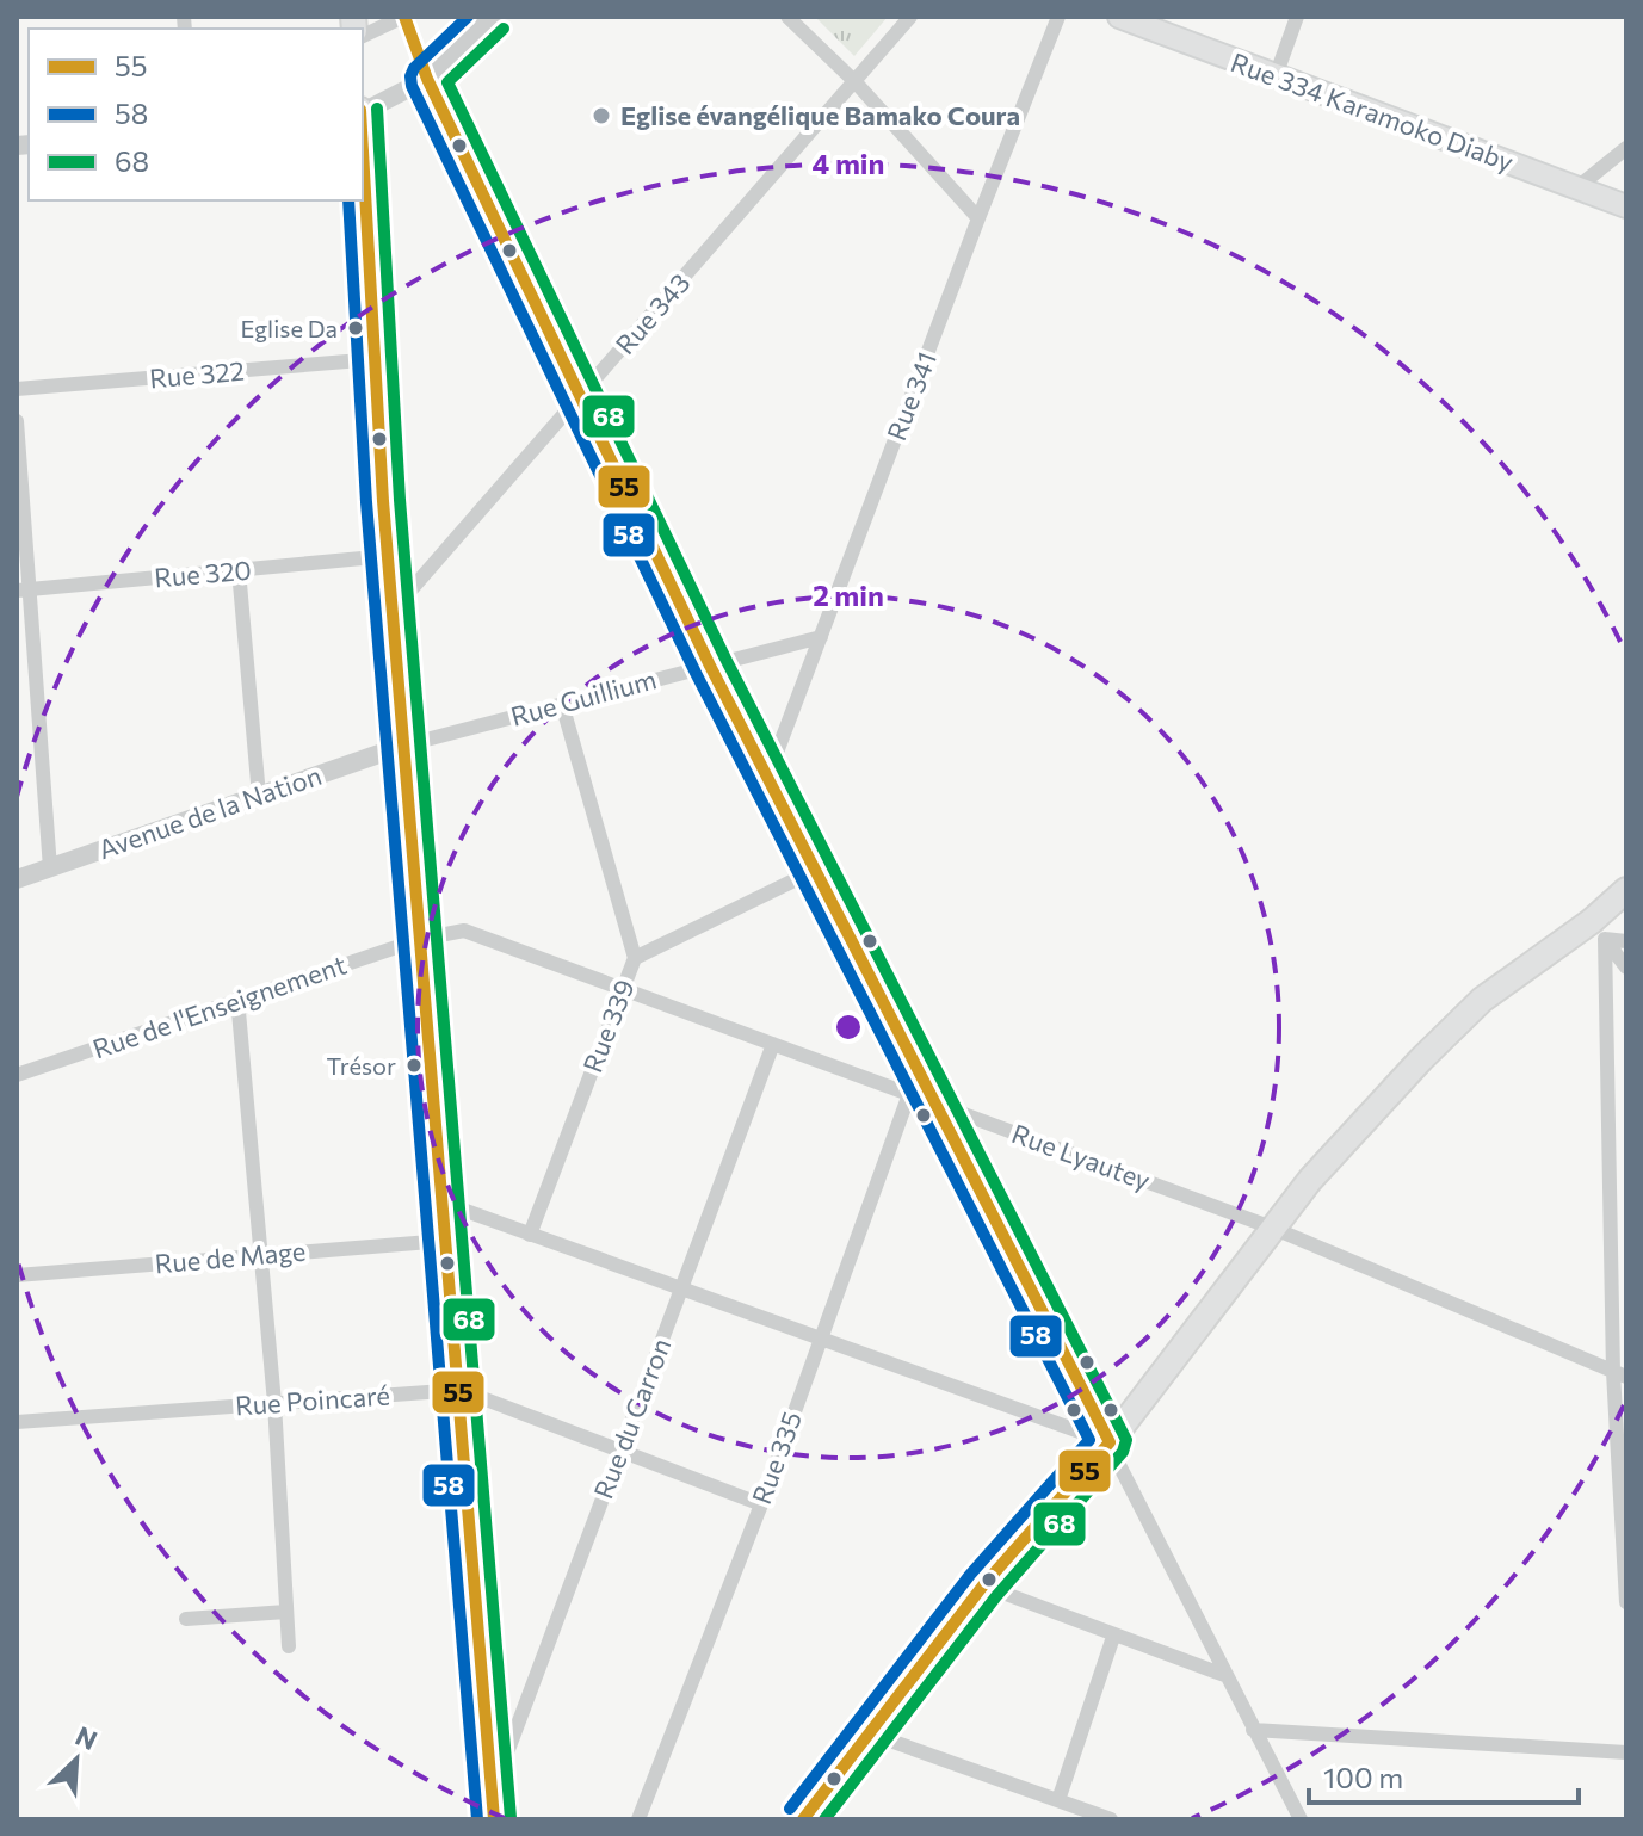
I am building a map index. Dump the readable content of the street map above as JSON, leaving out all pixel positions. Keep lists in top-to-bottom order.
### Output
{
  "streets": {
    "main road": ["Rue 334 Karamoko Diaby"],
    "street": [
      "Rue 343",
      "Rue 322",
      "Rue 341",
      "Rue 320",
      "Rue Guillium",
      "Avenue de la Nation",
      "Rue de l'Enseignement",
      "Rue 339",
      "Rue Lyautey",
      "Rue de Mage",
      "Rue Poincaré",
      "Rue du Carron",
      "Rue 335"
    ]
  },
  "crossings": [
    ["Rue 341", "Rue Guillium"],
    ["Rue Guillium", "Avenue de la Nation"],
    ["Rue Guillium", "Rue 339"],
    ["Rue de l'Enseignement", "Rue Lyautey"],
    ["Rue 339", "Rue Lyautey"],
    ["Rue Lyautey", "Rue du Carron"],
    ["Rue Lyautey", "Rue 335"],
    ["Rue Poincaré", "Rue du Carron"],
    ["Rue Poincaré", "Rue 335"]
  ],
  "places": ["Eglise évangélique Bamako Coura", "Eglise Da", "Trésor"],
  "lines": ["transit line 55", "transit line 58", "transit line 68"],
  "legend": ["55", "58", "68"],
  "scale_bar": "100 m",
  "north": "top right",
  "rings": ["4 min", "2 min"]
}
